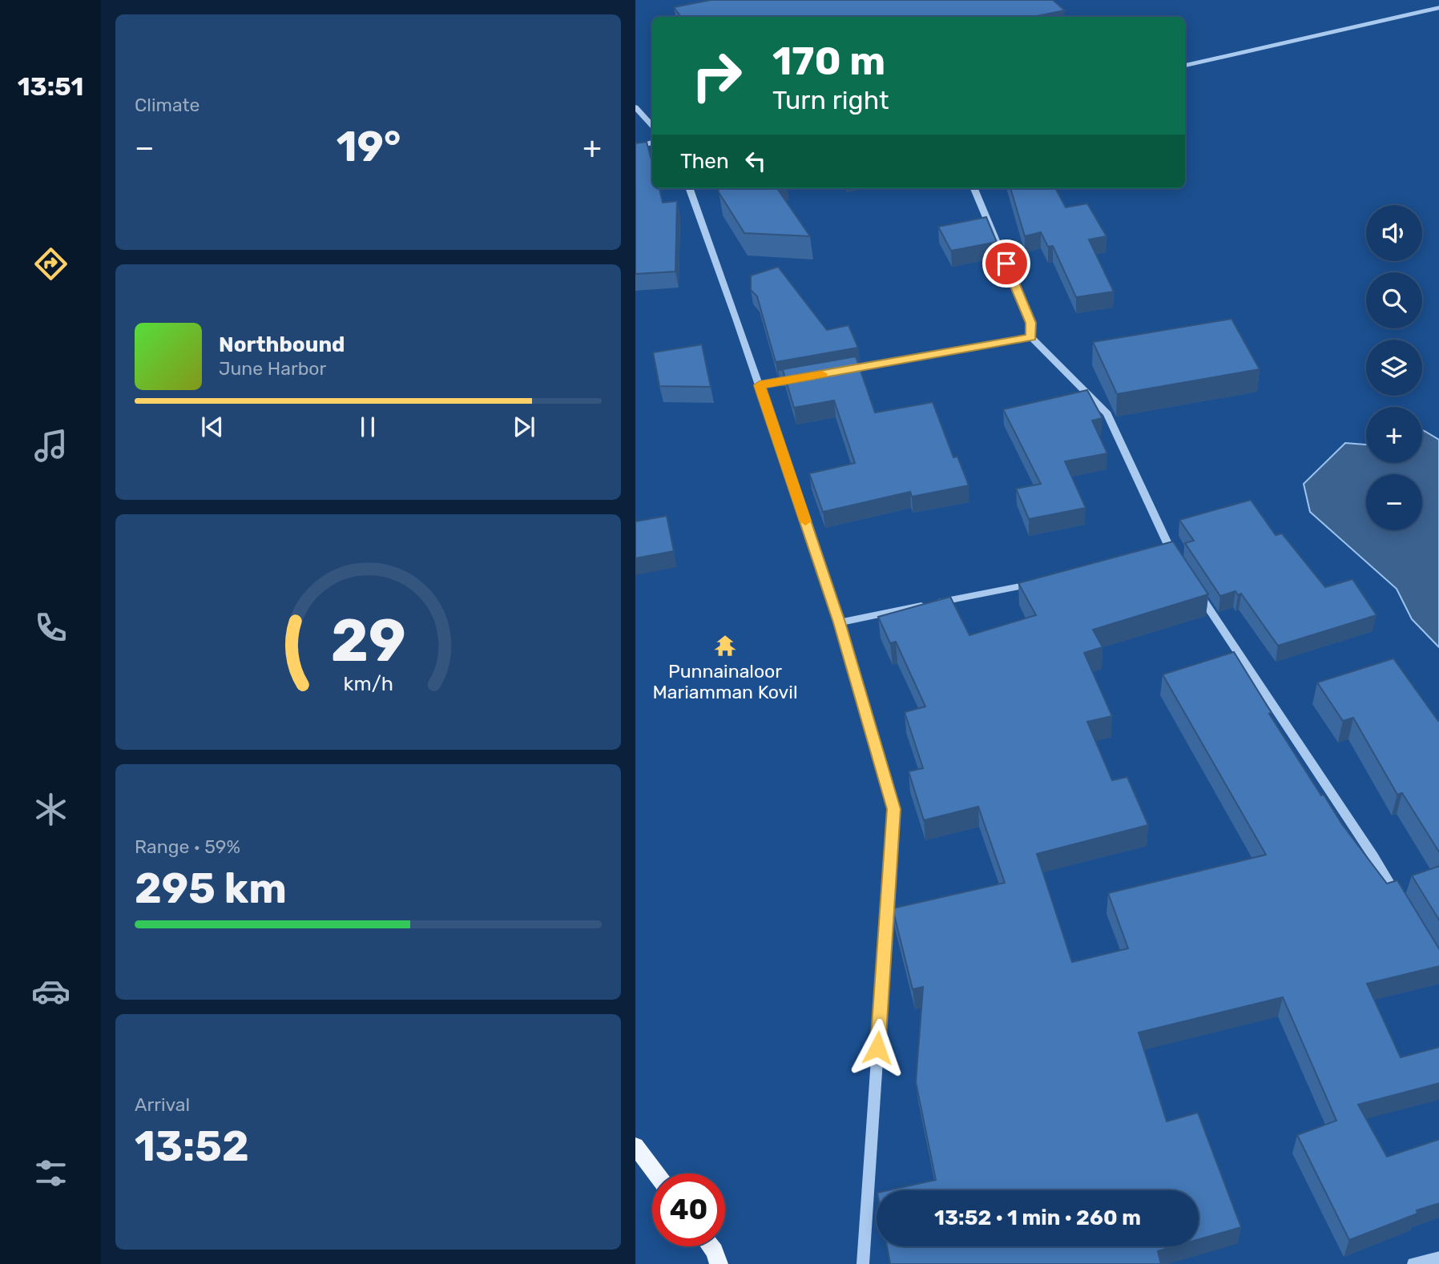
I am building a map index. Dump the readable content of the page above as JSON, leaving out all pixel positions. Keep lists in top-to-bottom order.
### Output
{
  "places": {
    "temple": ["Punnainaloor Mariamman Kovil"]
  },
  "page": {
    "tabs": "13:51",
    "tile": [
      "Climate",
      ["Range · 59%", "295 km"],
      ["Arrival", "13:52"]
    ],
    "turn": ["170 m", "Turn right"],
    "heat": ["−", "19°", "+"],
    "then": "Then",
    "map_buttons": ["+", "−"],
    "song": ["Northbound", "June Harbor"],
    "limit": "40",
    "trip": "13:52 · 1 min · 260 m",
    "gauge": ["29", "km/h"]
  }
}
